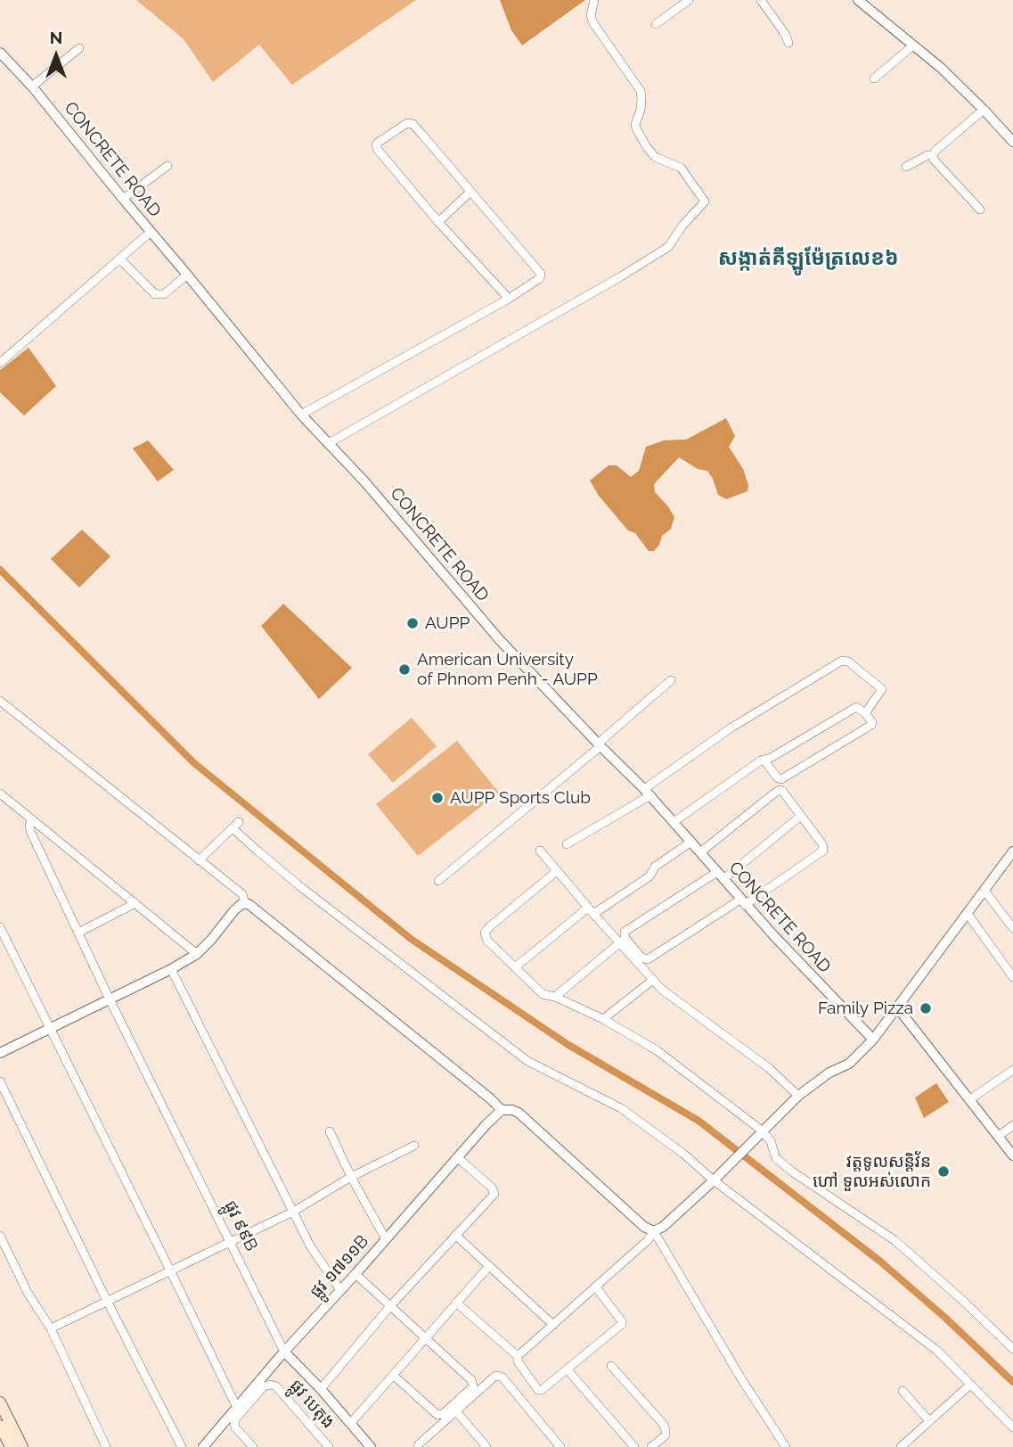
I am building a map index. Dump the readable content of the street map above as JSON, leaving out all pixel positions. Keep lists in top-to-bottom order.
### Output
{
  "streets": {
    "street": [
      "CONCRETE ROAD",
      "ផ្លូវ ៩៩B",
      "ផ្លូវ ១៧១១B",
      "ផ្លូវ បេតុង"
    ]
  },
  "crossings": [
    ["ផ្លូវ ៩៩B", "ផ្លូវ ១៧១១B"]
  ],
  "districts": ["សង្កាត់គីឡូម៉ែត្រលេខ៦"],
  "places": [
    "AUPP",
    "American University of Phnom Penh - AUPP",
    "AUPP Sports Club",
    "Family Pizza",
    "វត្តទូលសន្តិវ័ន ហៅ ទួលអស់លោក"
  ],
  "north": "top"
}
